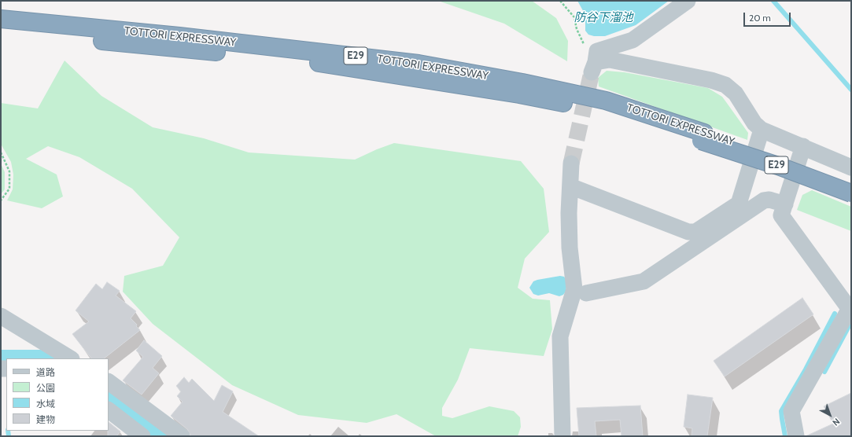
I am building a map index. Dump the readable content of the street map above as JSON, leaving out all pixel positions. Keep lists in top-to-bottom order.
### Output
{
  "streets": {
    "highway": ["TOTTORI EXPRESSWAY", "E29"]
  },
  "water": ["防谷下溜池"],
  "legend": [
    "道路",
    "公園",
    "水域",
    "建物"
  ],
  "scale_bar": "20 m",
  "north": "bottom right"
}
